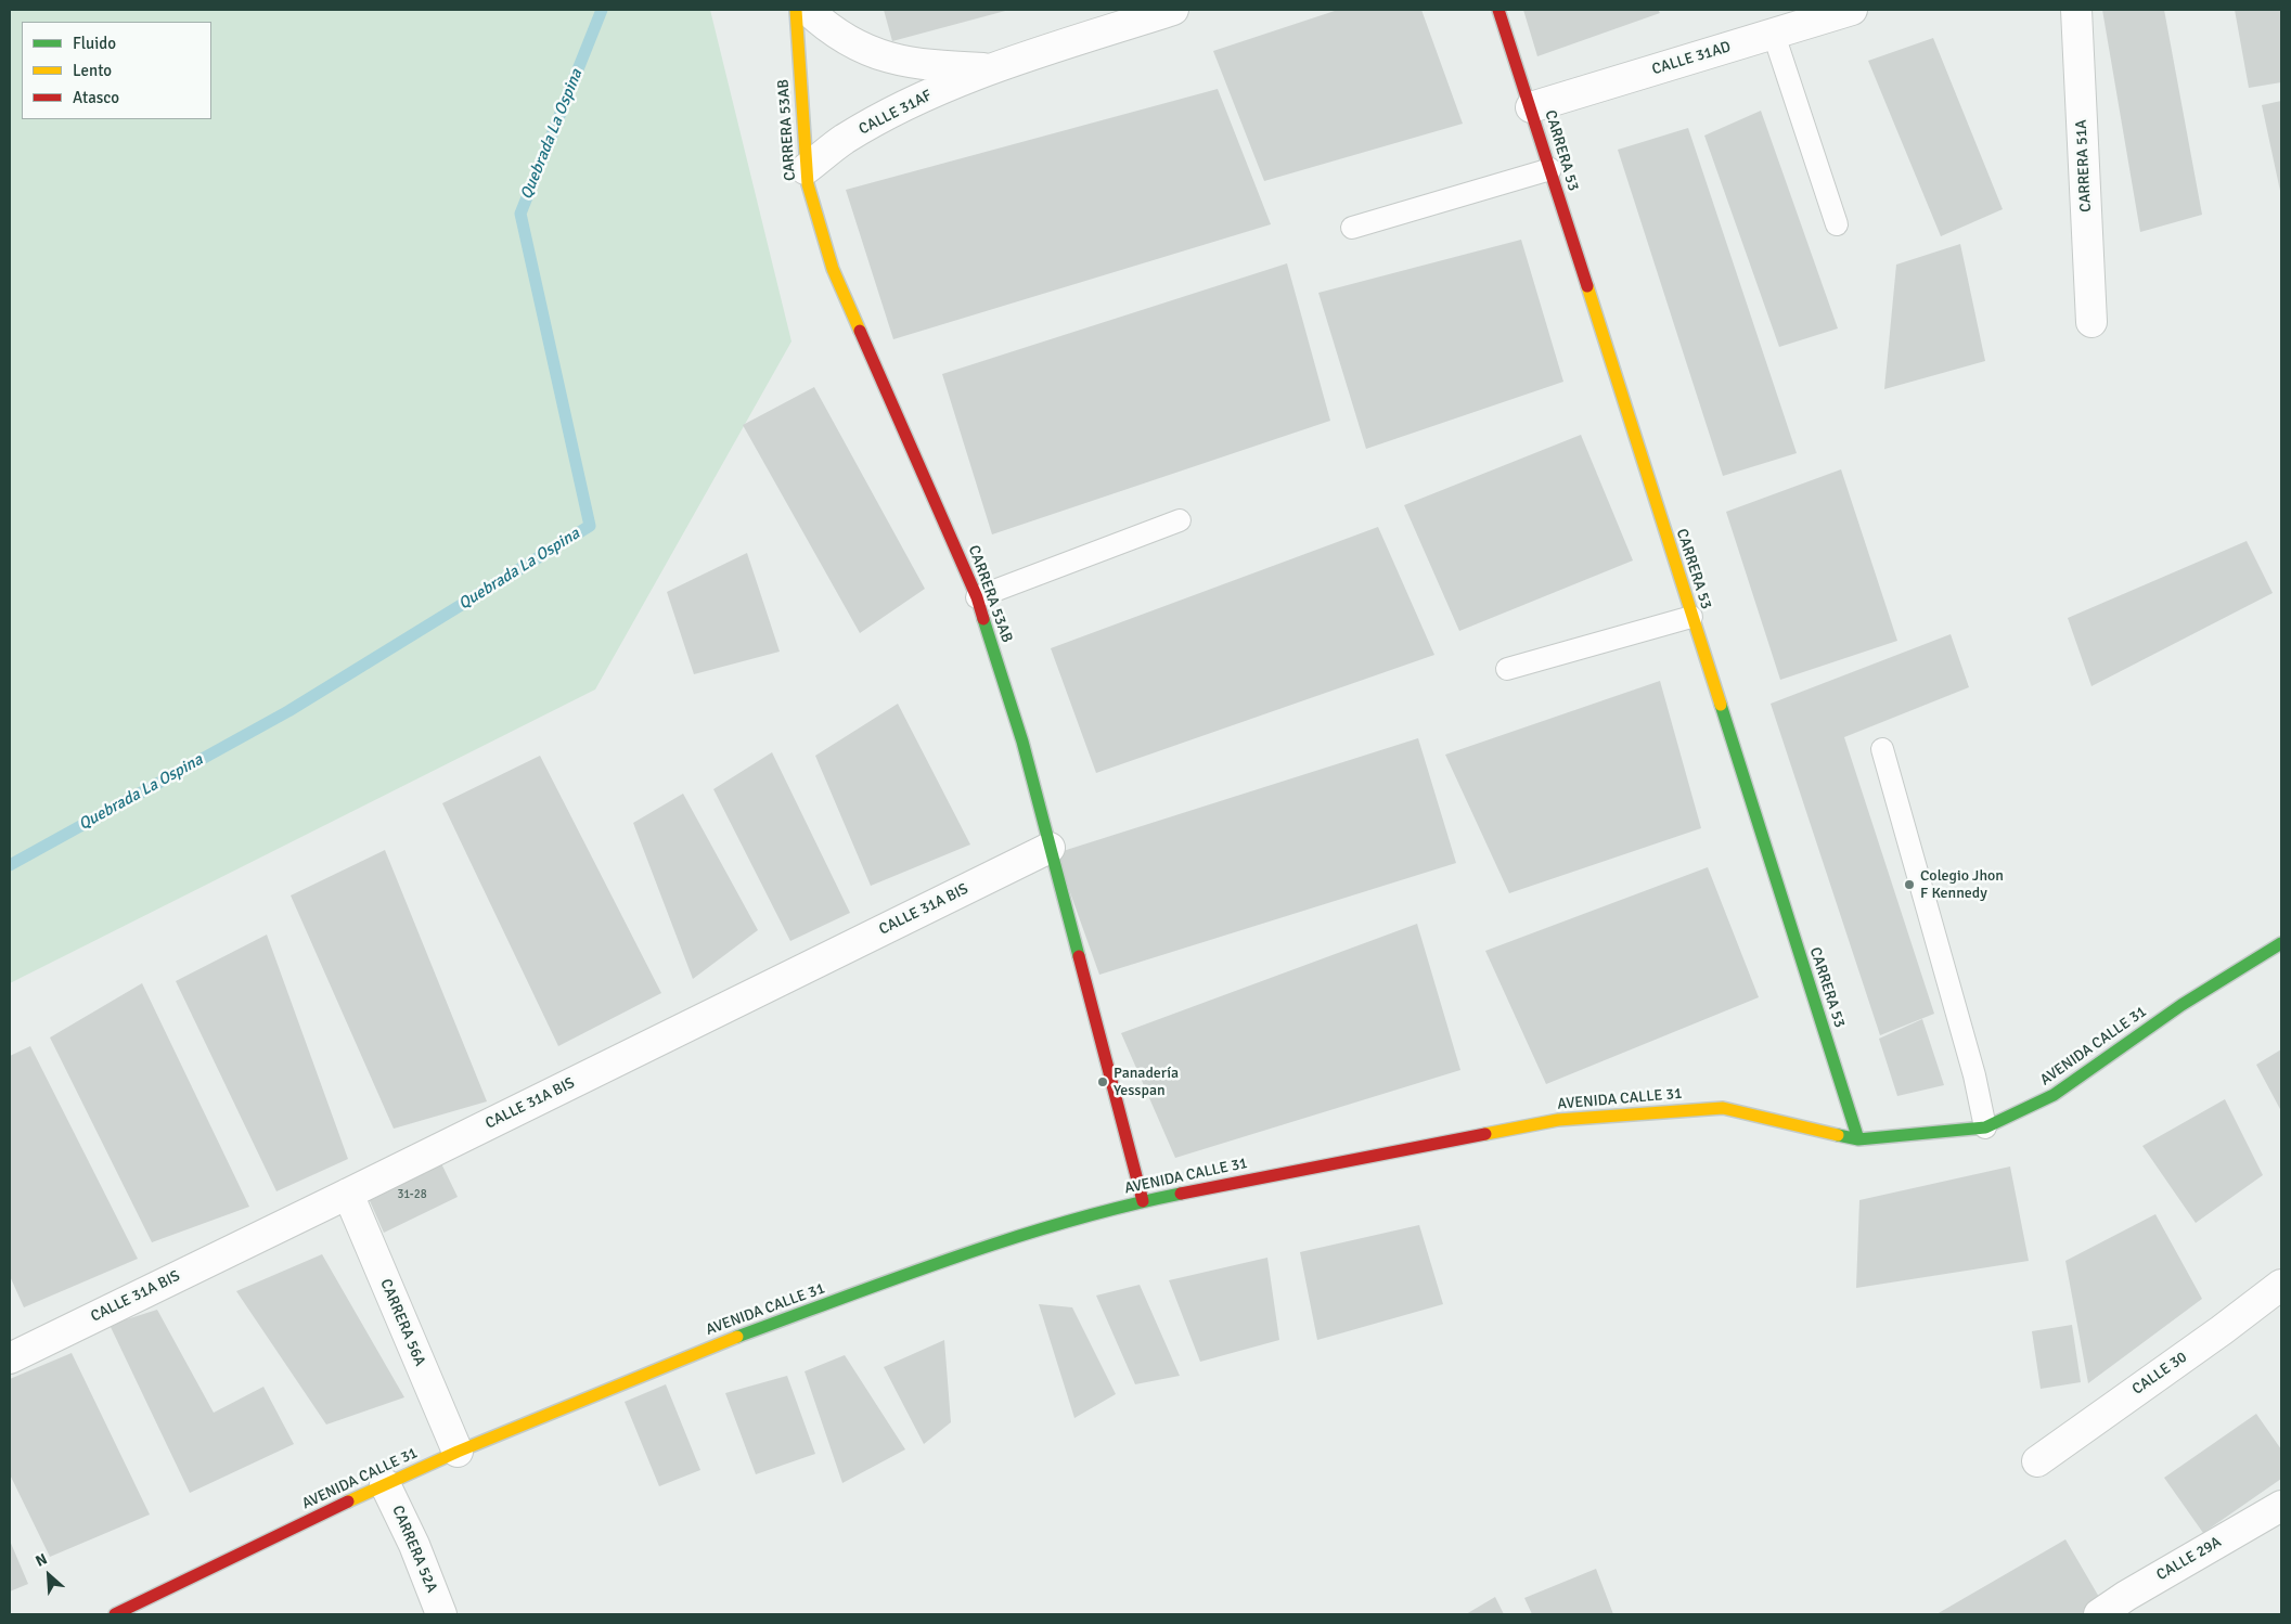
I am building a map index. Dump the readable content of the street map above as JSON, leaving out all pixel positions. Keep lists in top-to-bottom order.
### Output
{
  "streets": {
    "street": [
      "CALLE 31AD",
      "CALLE 31AF",
      "CARRERA 53AB",
      "CARRERA 53",
      "CARRERA 51A",
      "CALLE 31A BIS",
      "AVENIDA CALLE 31",
      "CARRERA 56A",
      "CALLE 30",
      "CARRERA 52A",
      "CALLE 29A"
    ]
  },
  "crossings": [
    ["CALLE 31AD", "CARRERA 53"],
    ["CALLE 31AF", "CARRERA 53AB"],
    ["CARRERA 53AB", "CALLE 31A BIS"],
    ["CARRERA 53AB", "AVENIDA CALLE 31"],
    ["CARRERA 53", "AVENIDA CALLE 31"],
    ["CALLE 31A BIS", "CARRERA 56A"],
    ["AVENIDA CALLE 31", "CARRERA 56A"],
    ["AVENIDA CALLE 31", "CARRERA 52A"]
  ],
  "water": ["Quebrada La Ospina"],
  "places": ["Colegio Jhon F Kennedy", "Panadería Yesspan"],
  "house_numbers": ["31-28"],
  "legend": ["Fluido", "Lento", "Atasco"],
  "north": "top left"
}
